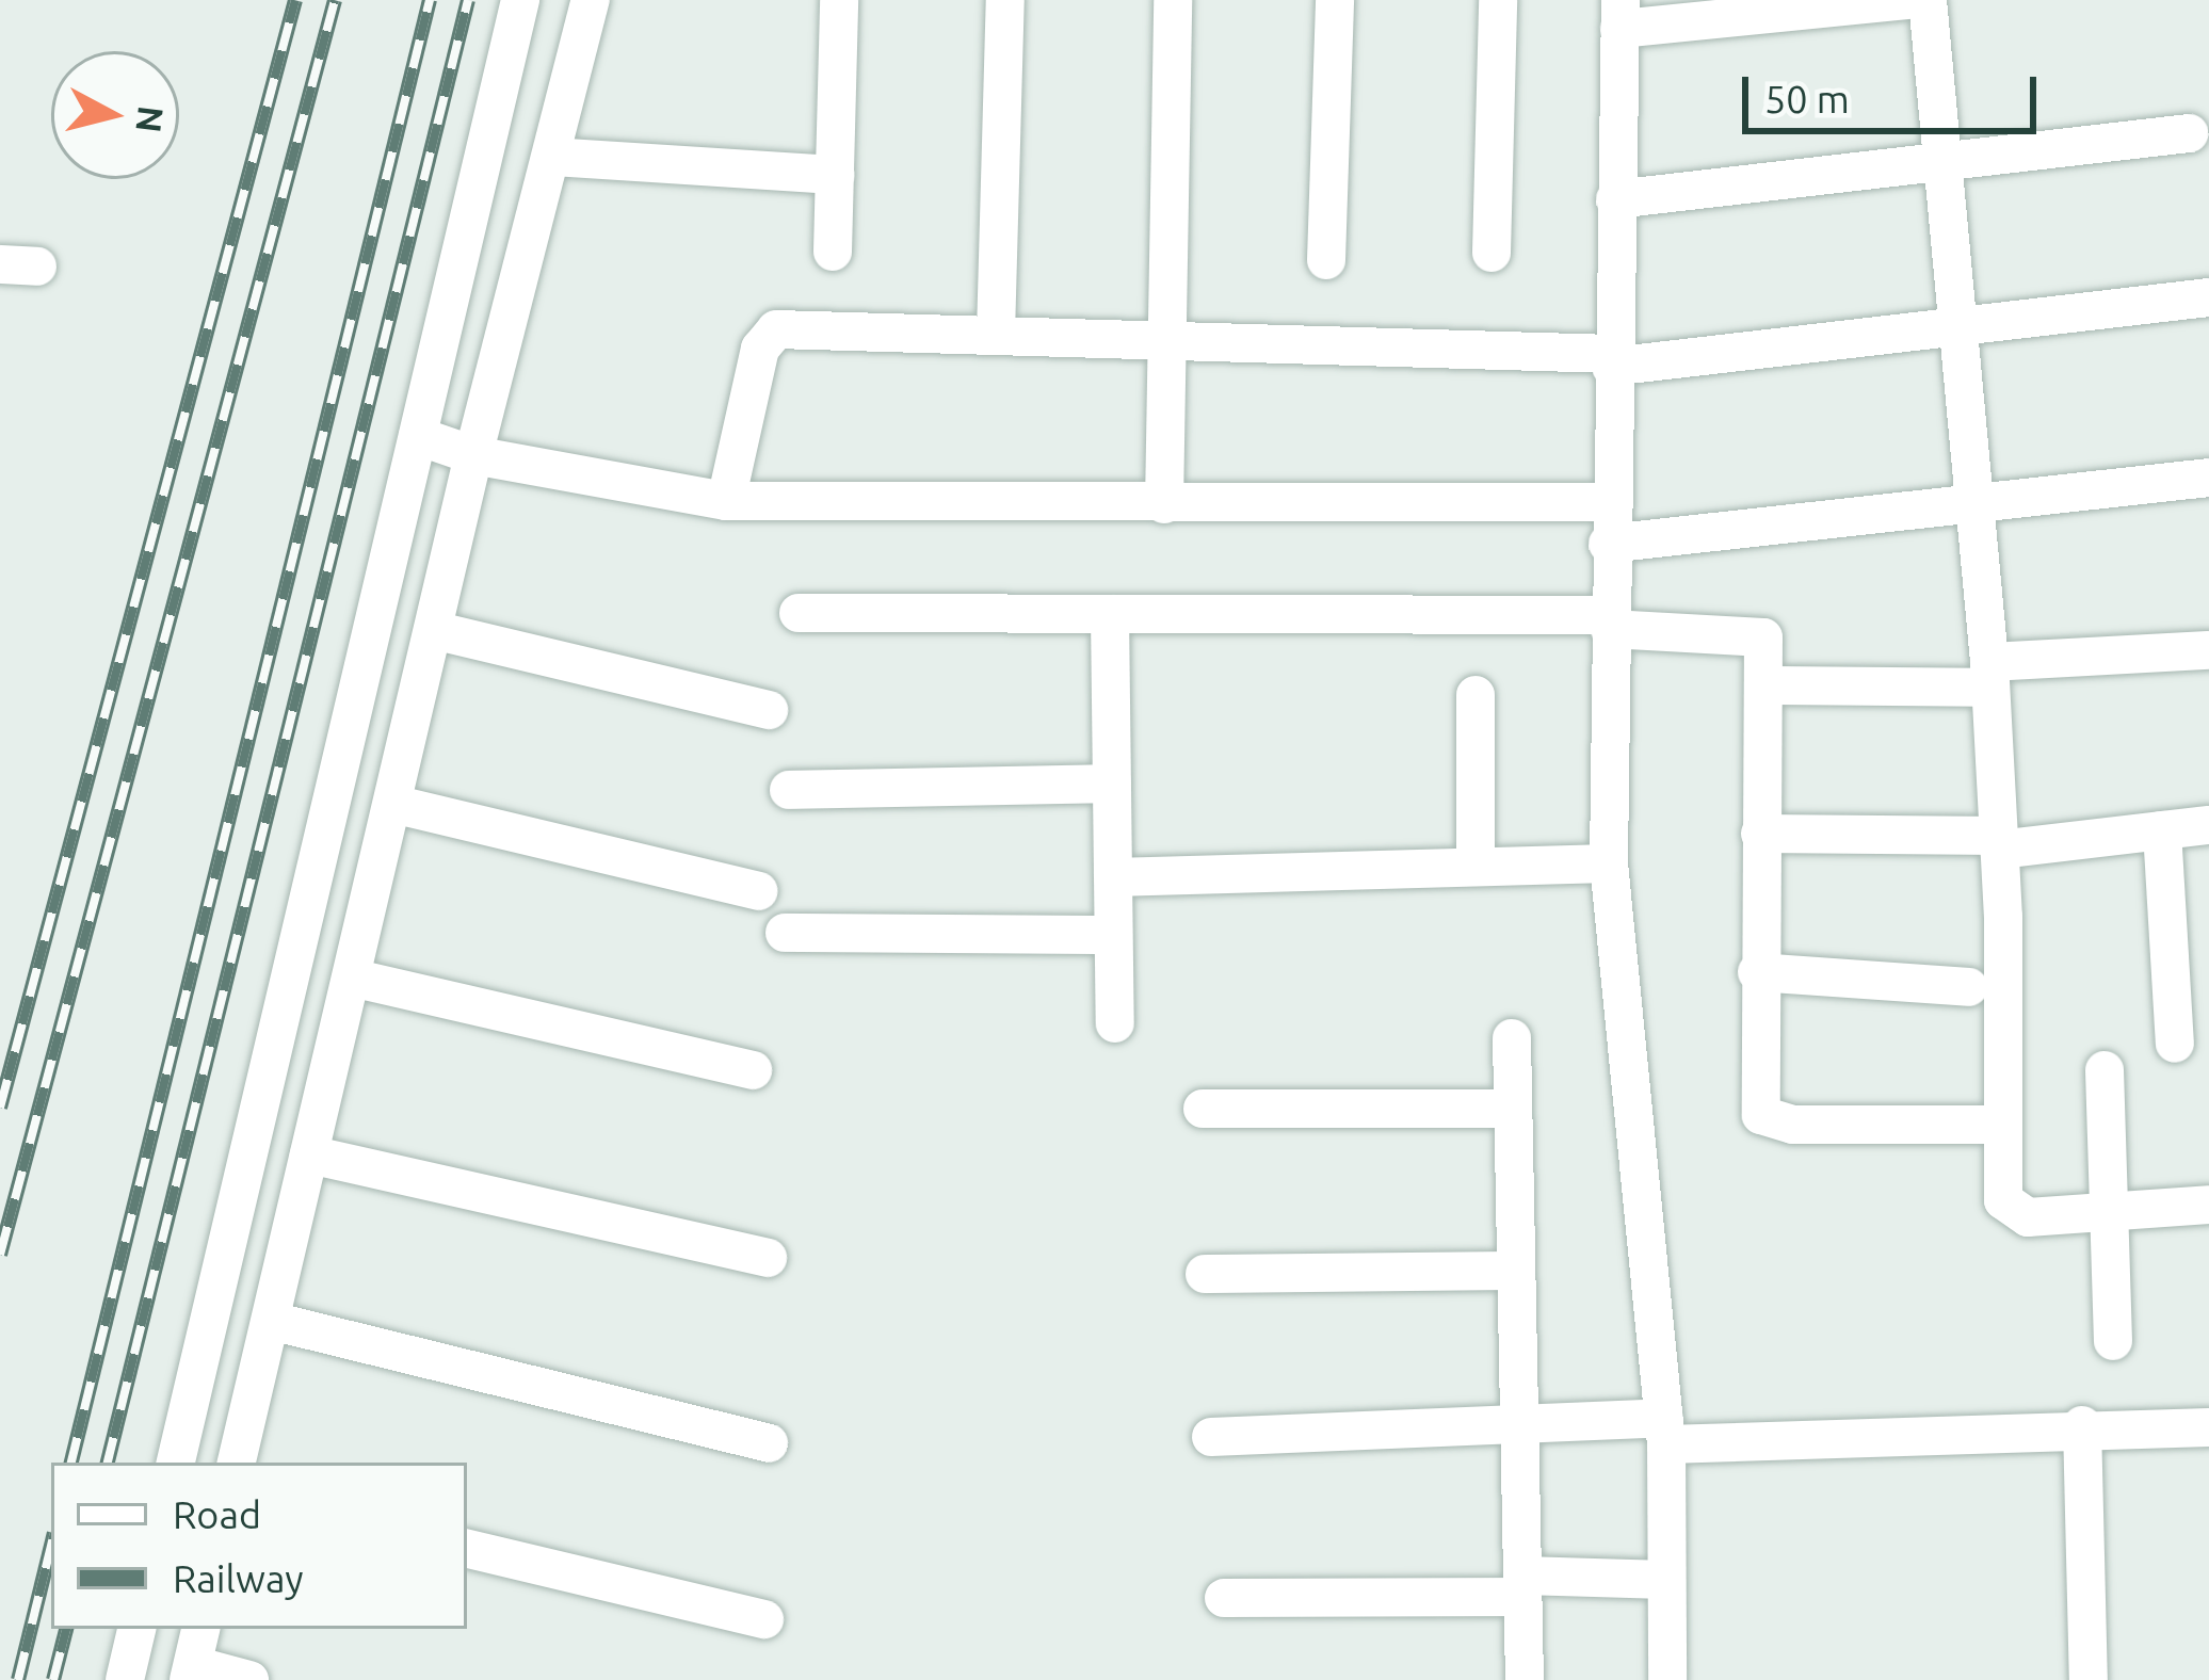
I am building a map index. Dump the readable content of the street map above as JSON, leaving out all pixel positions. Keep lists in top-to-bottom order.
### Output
{
  "legend": ["Road", "Railway"],
  "scale_bar": "50 m",
  "north": "right"
}
